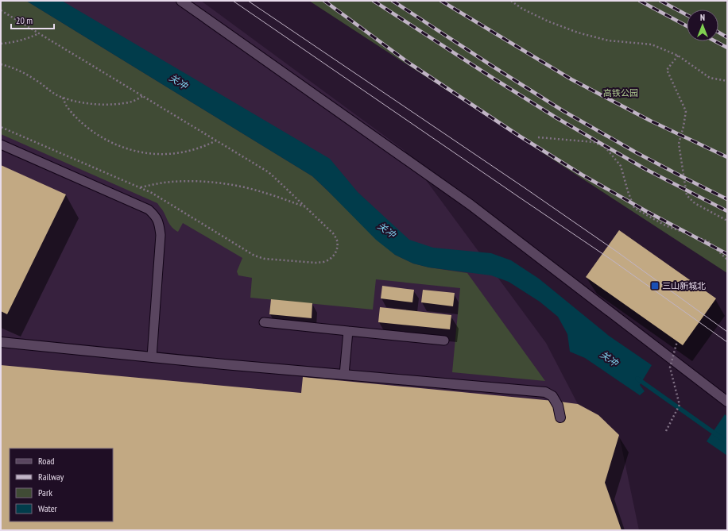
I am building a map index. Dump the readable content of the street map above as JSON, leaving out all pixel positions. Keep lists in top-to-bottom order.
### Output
{
  "water": ["关冲"],
  "parks": ["高铁公园"],
  "places": {
    "transit": ["三山新城北"]
  },
  "legend": [
    "Road",
    "Railway",
    "Park",
    "Water"
  ],
  "scale_bar": "20 m",
  "north": "top"
}
